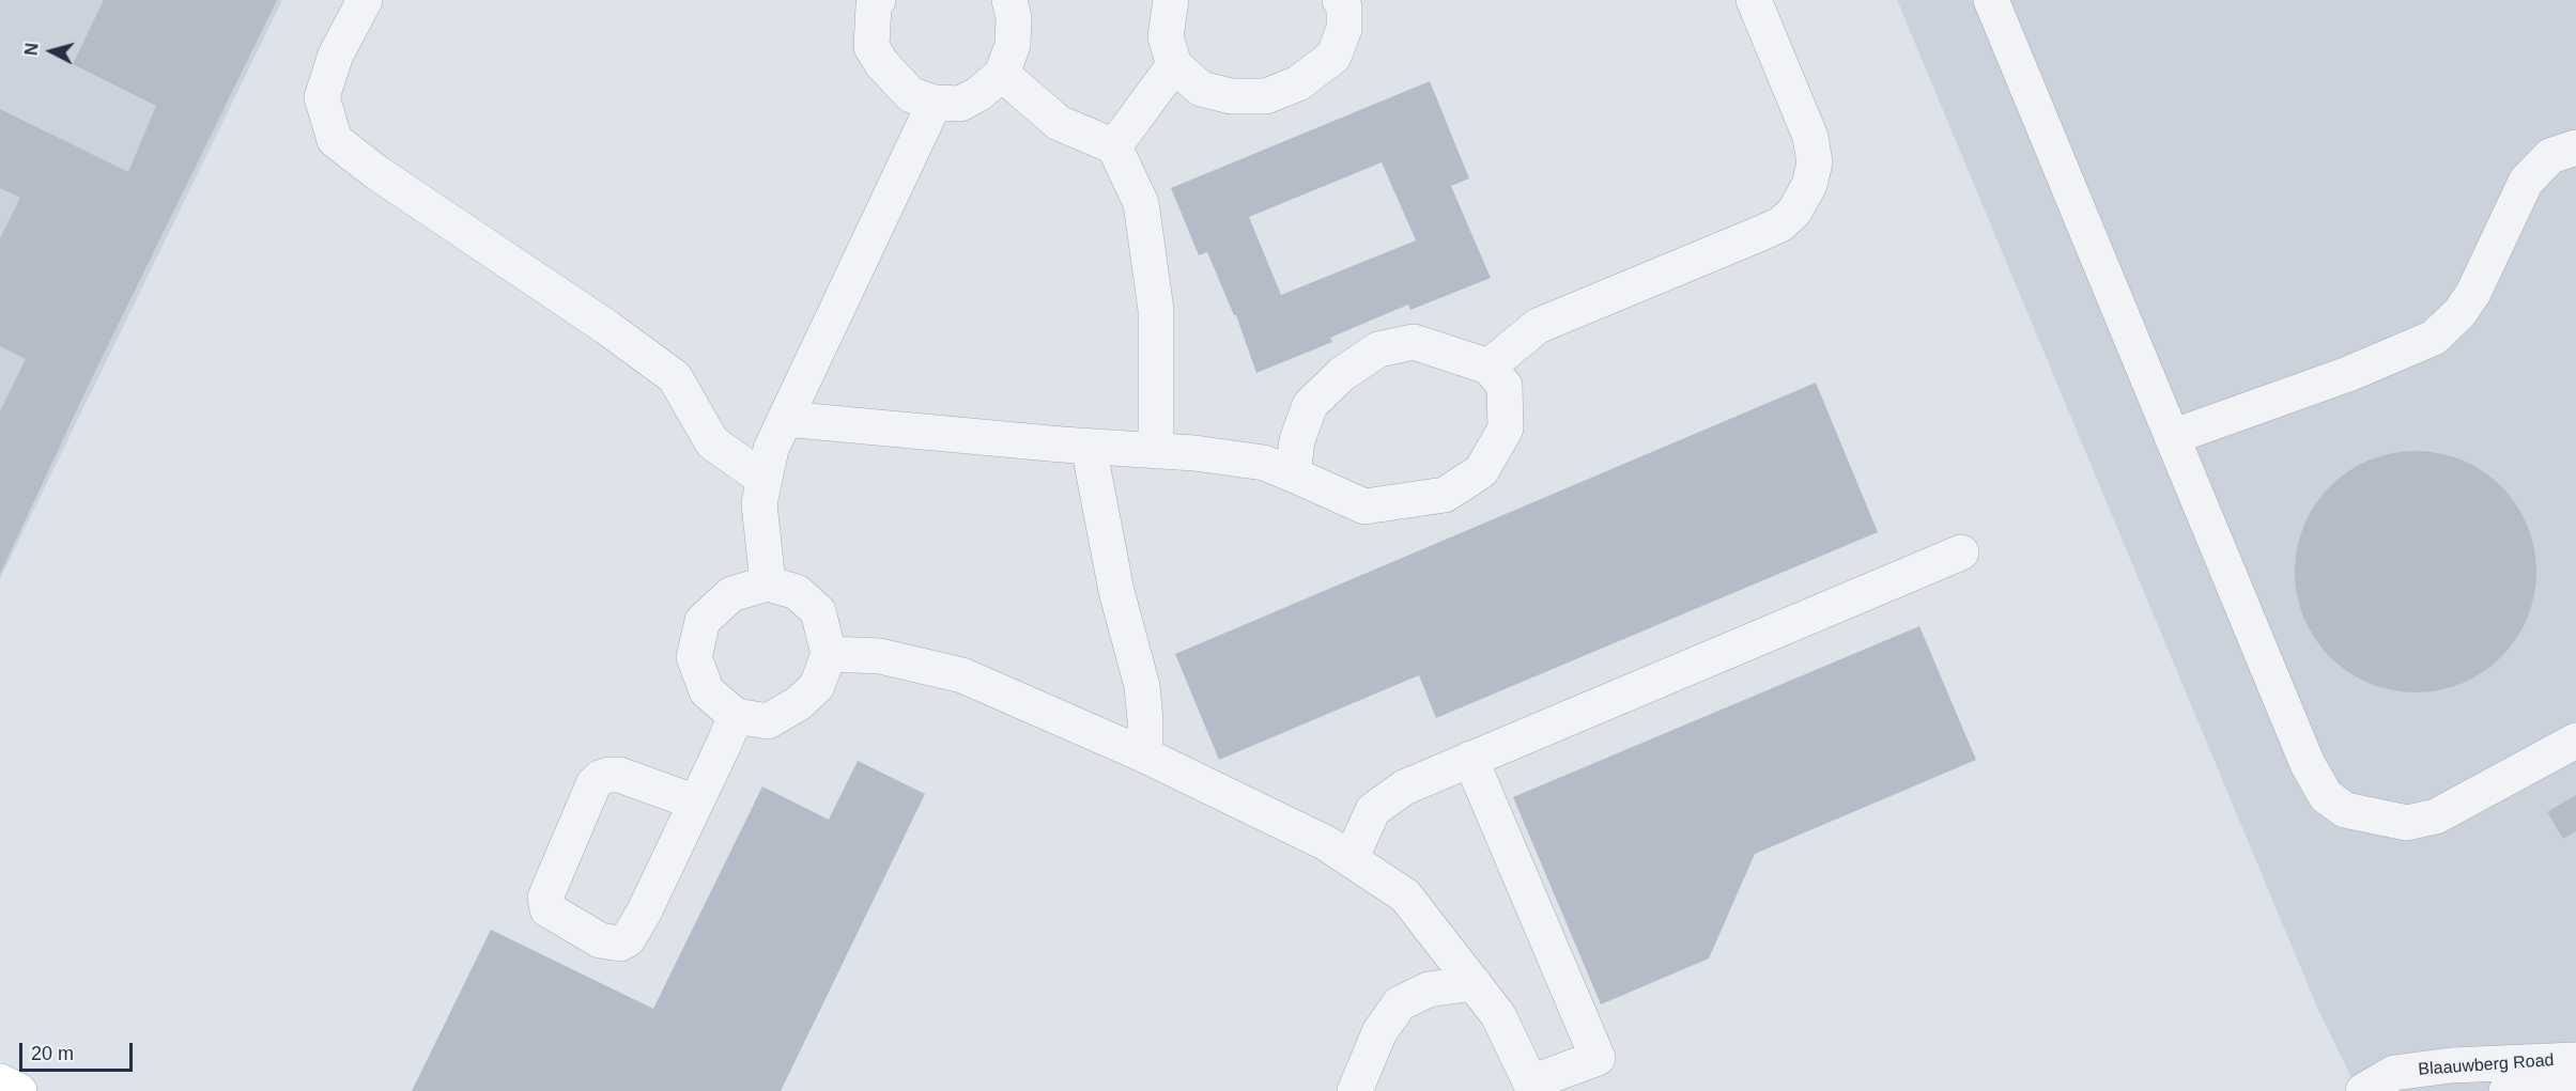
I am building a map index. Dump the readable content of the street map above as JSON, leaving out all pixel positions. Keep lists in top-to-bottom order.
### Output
{
  "streets": {
    "street": ["Blaauwberg Road"]
  },
  "scale_bar": "20 m",
  "north": "left"
}
